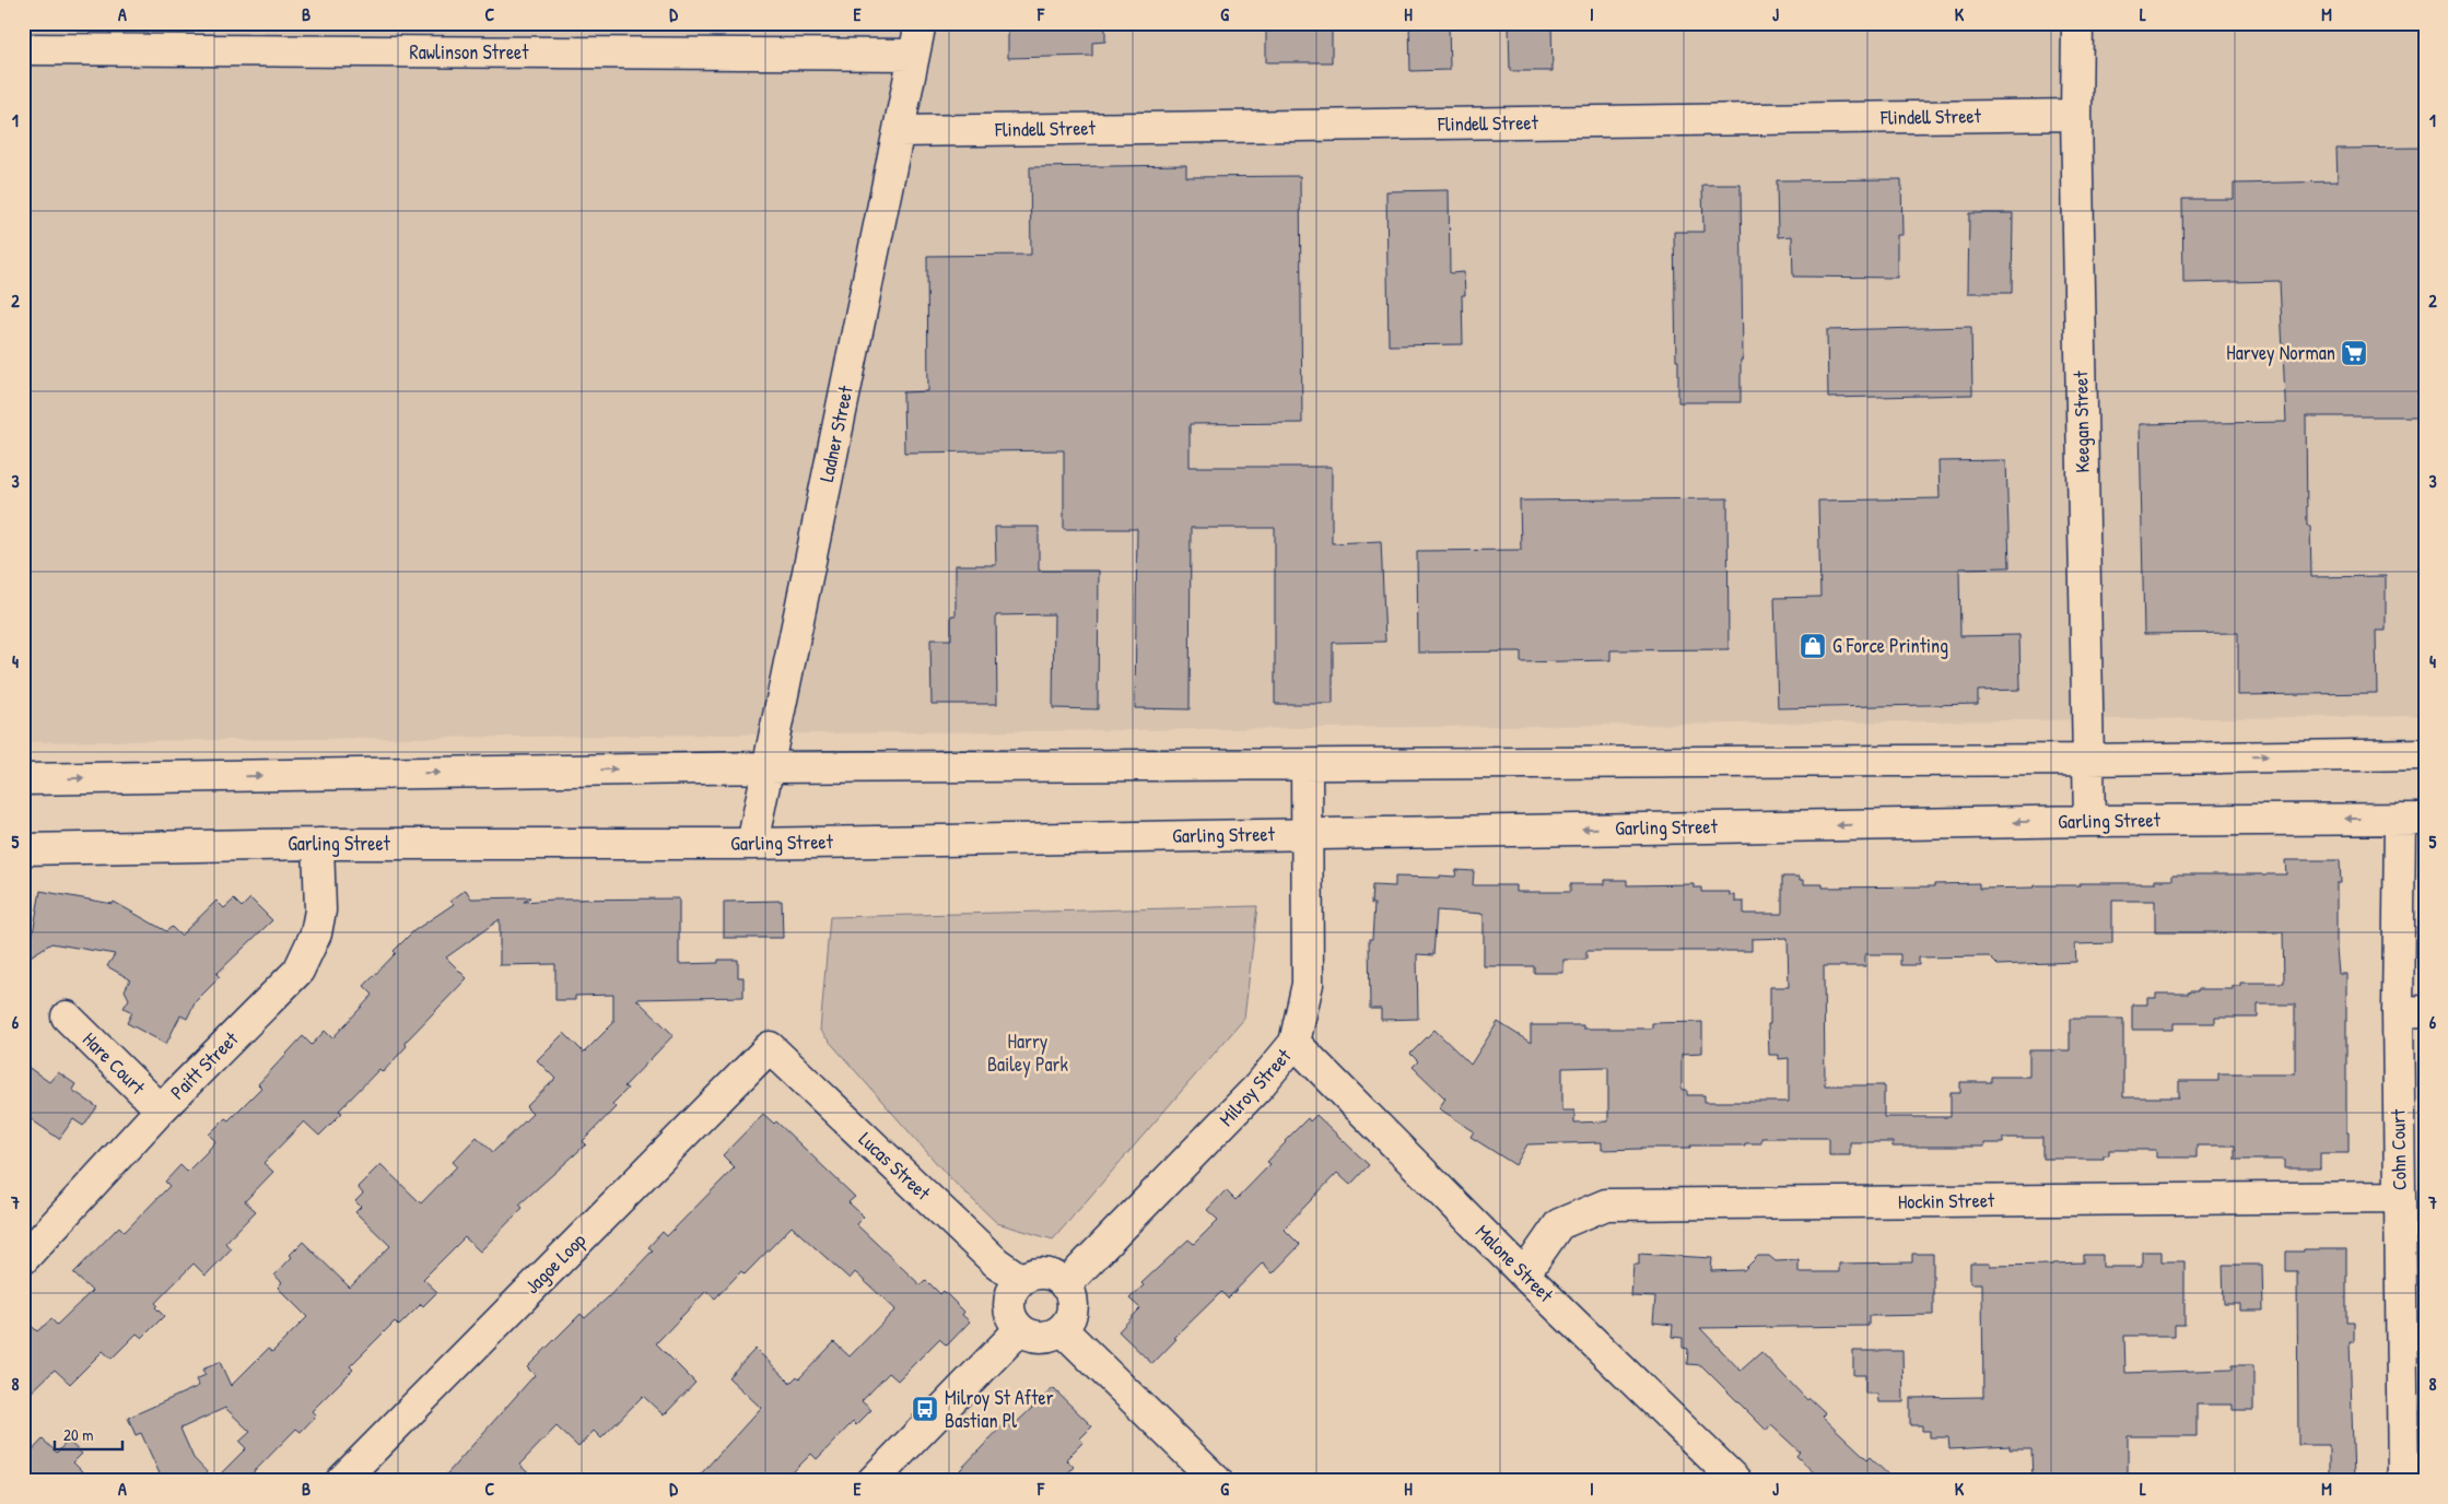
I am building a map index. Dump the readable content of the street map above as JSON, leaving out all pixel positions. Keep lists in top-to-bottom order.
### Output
{
  "streets": {
    "street": [
      "Rawlinson Street",
      "Flindell Street",
      "Keegan Street",
      "Ladner Street",
      "Garling Street",
      "Hare Court",
      "Paitt Street",
      "Milroy Street",
      "Cohn Court",
      "Lucas Street",
      "Hockin Street",
      "Jagoe Loop",
      "Malone Street"
    ]
  },
  "crossings": [
    ["Rawlinson Street", "Ladner Street"],
    ["Flindell Street", "Keegan Street"],
    ["Flindell Street", "Ladner Street"],
    ["Keegan Street", "Garling Street"],
    ["Ladner Street", "Garling Street"],
    ["Garling Street", "Paitt Street"],
    ["Garling Street", "Milroy Street"],
    ["Garling Street", "Cohn Court"],
    ["Hare Court", "Paitt Street"],
    ["Milroy Street", "Lucas Street"],
    ["Milroy Street", "Malone Street"],
    ["Cohn Court", "Hockin Street"],
    ["Lucas Street", "Jagoe Loop"],
    ["Hockin Street", "Malone Street"]
  ],
  "parks": ["Harry Bailey Park"],
  "places": {
    "supermarket": ["Harvey Norman"],
    "shop": ["G Force Printing"],
    "bus stop": ["Milroy St After Bastian Pl"]
  },
  "scale_bar": "20 m",
  "grid": {
    "columns": [
      "A",
      "B",
      "C",
      "D",
      "E",
      "F",
      "G",
      "H",
      "I",
      "J",
      "K",
      "L",
      "M"
    ],
    "rows": [
      "1",
      "2",
      "3",
      "4",
      "5",
      "6",
      "7",
      "8"
    ]
  }
}
